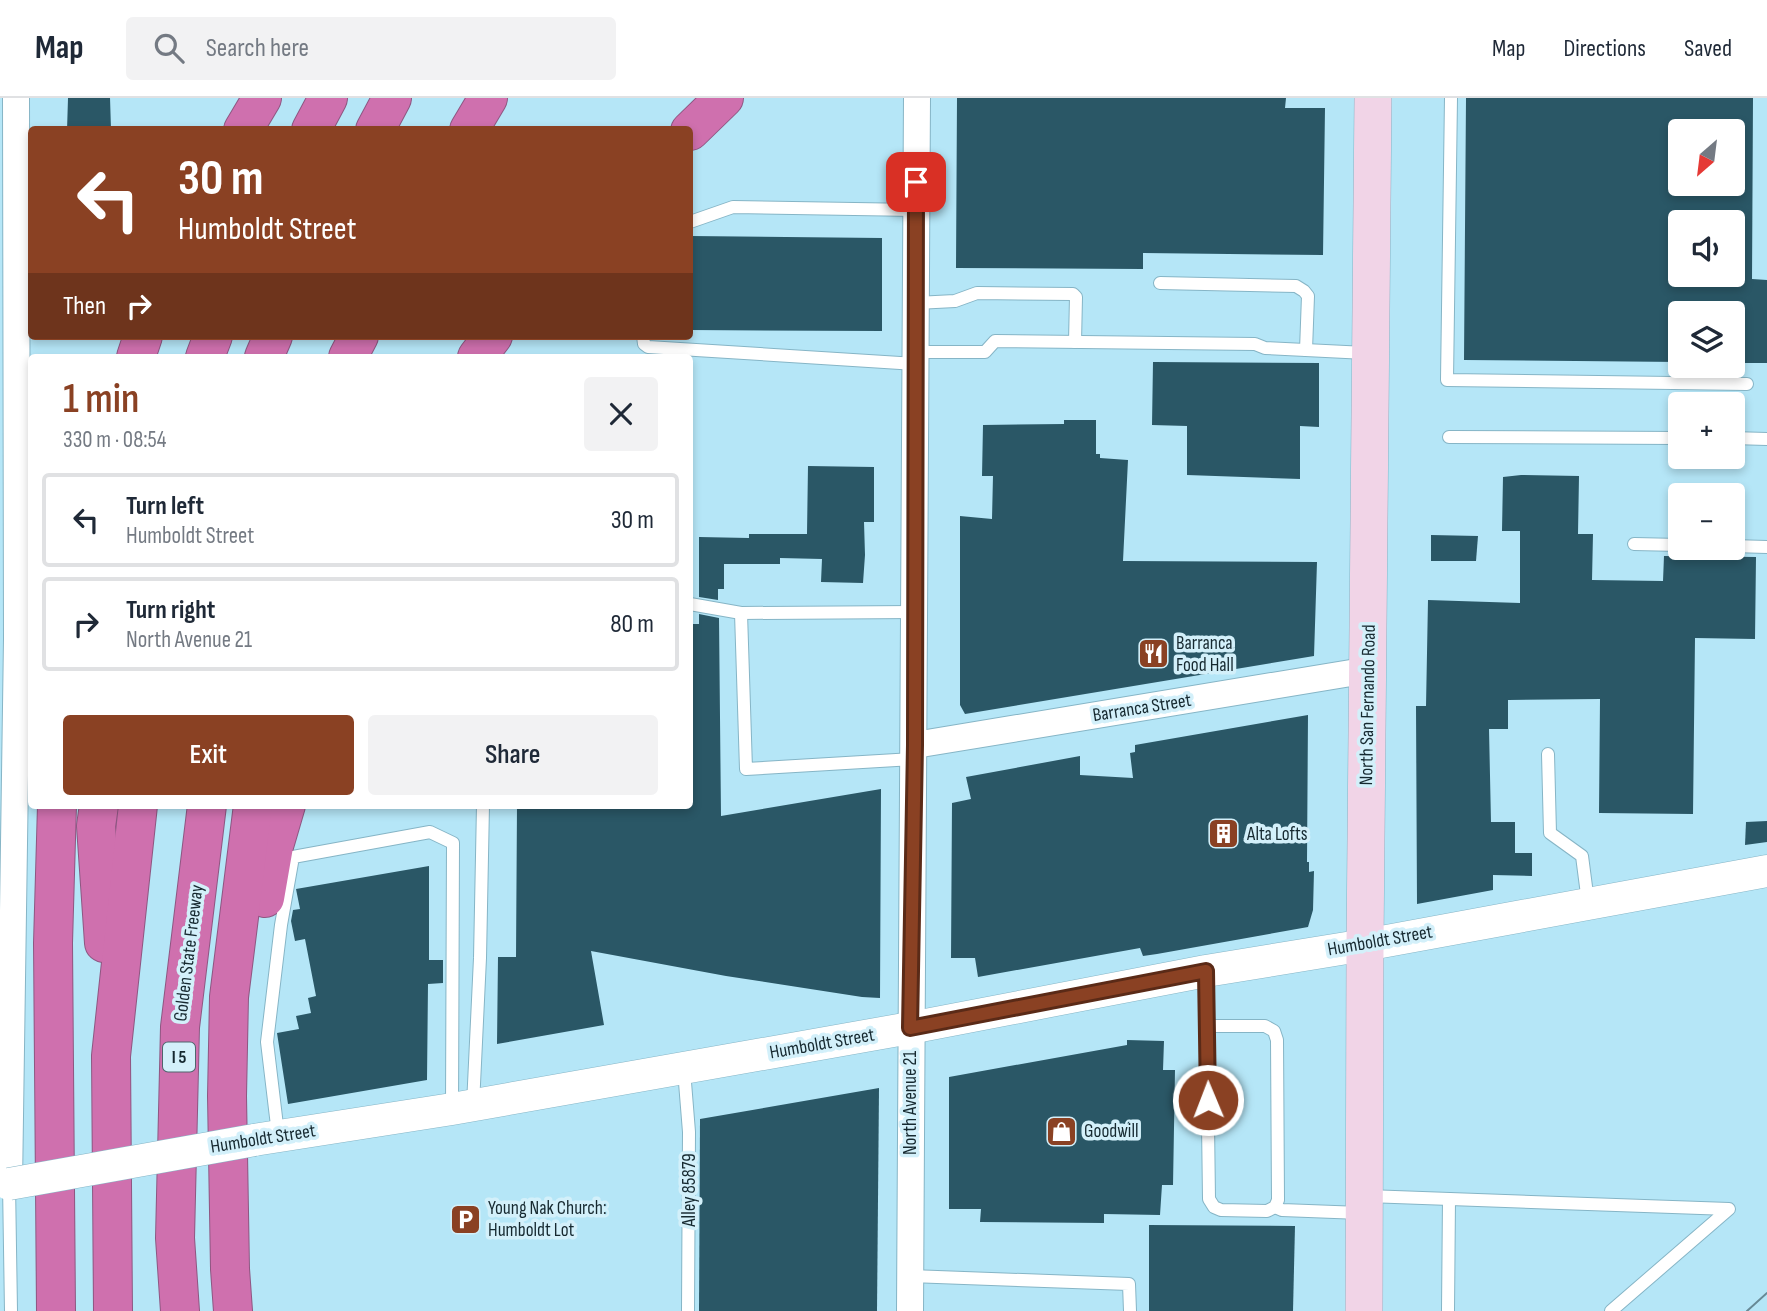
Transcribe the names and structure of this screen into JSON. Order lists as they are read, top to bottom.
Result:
{
  "streets": {
    "highway": ["Golden State Freeway", "I 5"],
    "main road": ["North San Fernando Road"],
    "street": ["Barranca Street", "Humboldt Street", "North Avenue 21"],
    "lane": ["Alley 85879"]
  },
  "crossings": [
    ["North San Fernando Road", "Barranca Street"],
    ["North San Fernando Road", "Humboldt Street"],
    ["Barranca Street", "North Avenue 21"],
    ["Humboldt Street", "North Avenue 21"],
    ["Humboldt Street", "Alley 85879"]
  ],
  "places": {
    "restaurant": ["Barranca Food Hall"],
    "building": ["Alta Lofts"],
    "shop": ["Goodwill"],
    "parking": ["Young Nak Church: Humboldt Lot"]
  },
  "north": "bottom left",
  "page": {
    "header": "Map",
    "search": "Search here",
    "nav": ["Map", "Directions", "Saved"],
    "map_buttons": ["+", "−"],
    "turn": ["30 m", "Humboldt Street"],
    "then": "Then",
    "heading": ["1 min", "330 m · 08:54"],
    "list": [
      {
        "name": "Turn left",
        "note": "Humboldt Street",
        "value": "30 m"
      },
      {
        "name": "Turn right",
        "note": "North Avenue 21",
        "value": "80 m"
      }
    ],
    "buttons": ["Exit", "Share"]
  }
}
